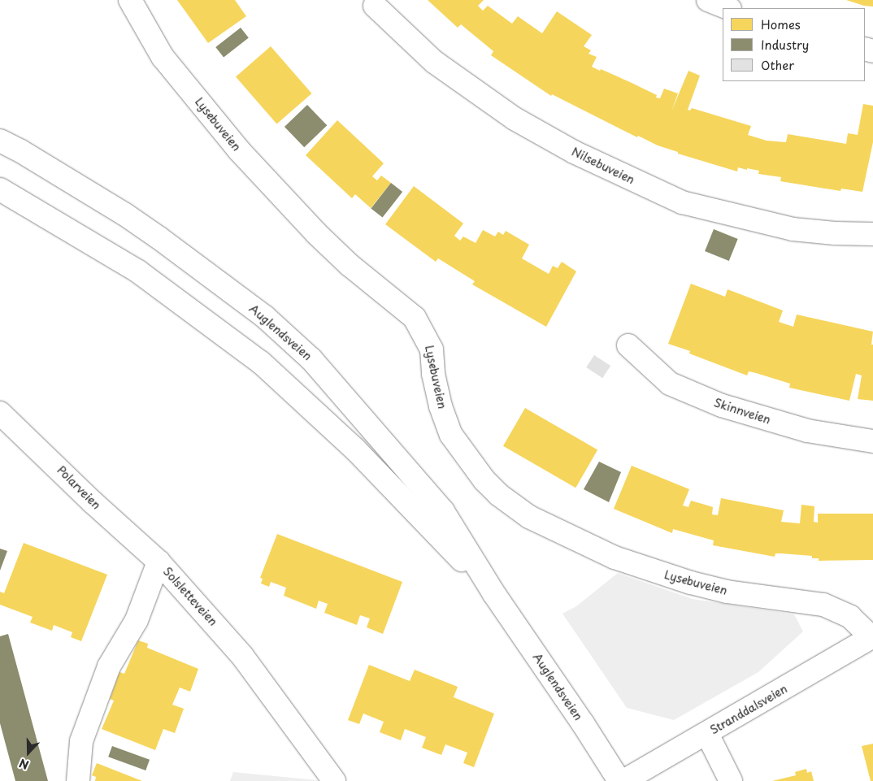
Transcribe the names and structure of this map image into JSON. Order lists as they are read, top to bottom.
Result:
{
  "streets": {
    "street": [
      "Lysebuveien",
      "Nilsebuveien",
      "Auglendsveien",
      "Skinnveien",
      "Polarveien",
      "Solsletteveien",
      "Stranddalsveien"
    ]
  },
  "crossings": [
    ["Lysebuveien", "Stranddalsveien"],
    ["Polarveien", "Solsletteveien"]
  ],
  "legend": ["Homes", "Industry", "Other"],
  "north": "bottom"
}
